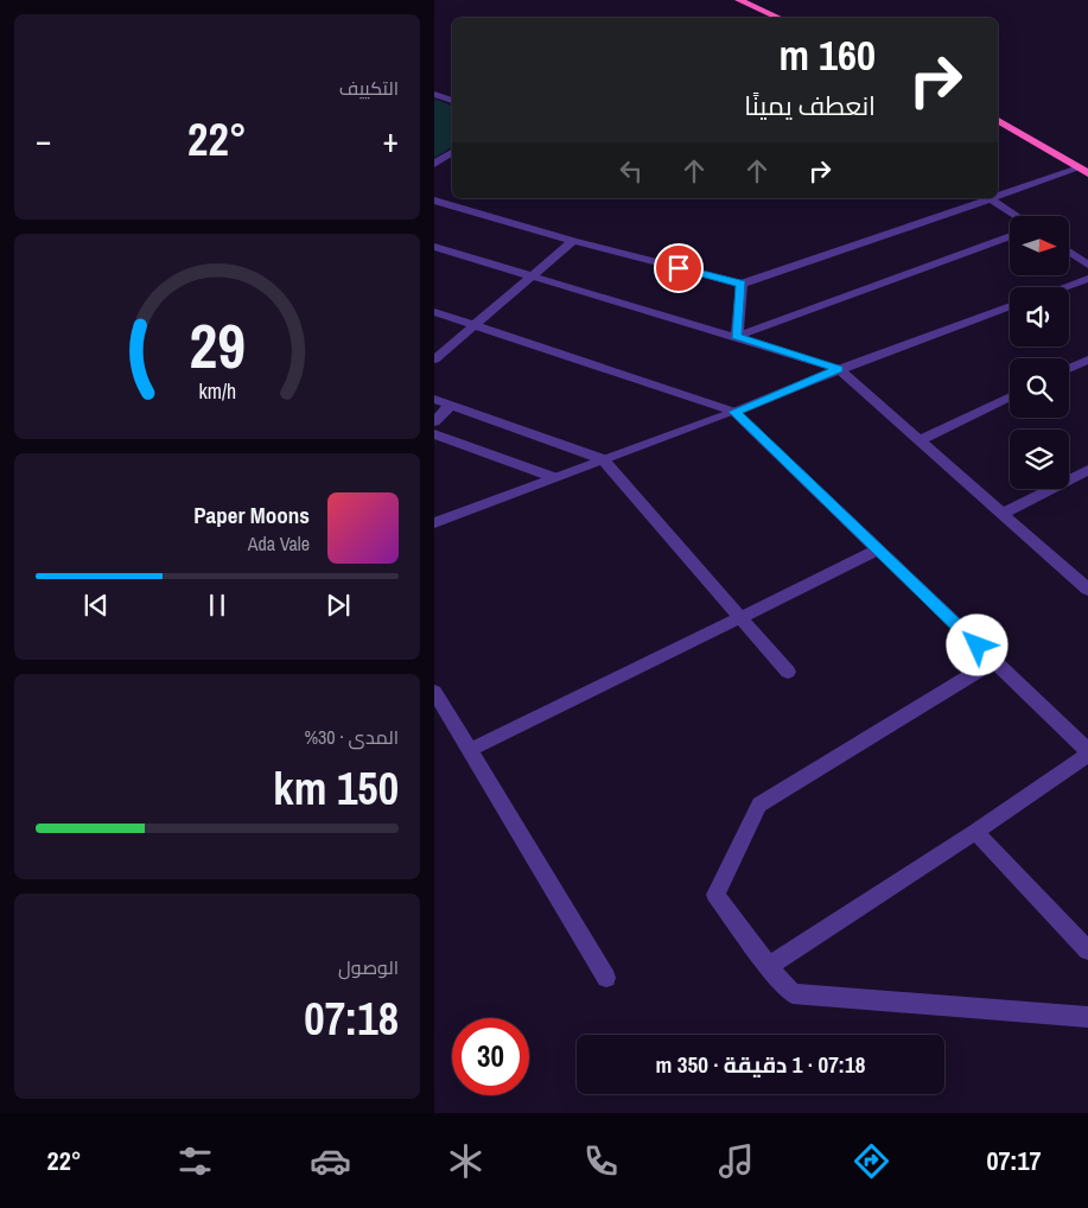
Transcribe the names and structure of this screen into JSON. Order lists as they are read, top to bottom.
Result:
{
  "north": "right",
  "page": {
    "tile": [
      "التكييف",
      ["المدى · 30%", "150 km"],
      ["الوصول", "07:18"]
    ],
    "turn": ["160 m", "انعطف يمينًا"],
    "heat": ["−", "22°", "+"],
    "song": ["Paper Moons", "Ada Vale"],
    "limit": "30",
    "trip": "07:18 · 1 دقيقة · 350 m",
    "tabs": ["07:17", "22°"],
    "gauge": ["29", "km/h"]
  }
}
